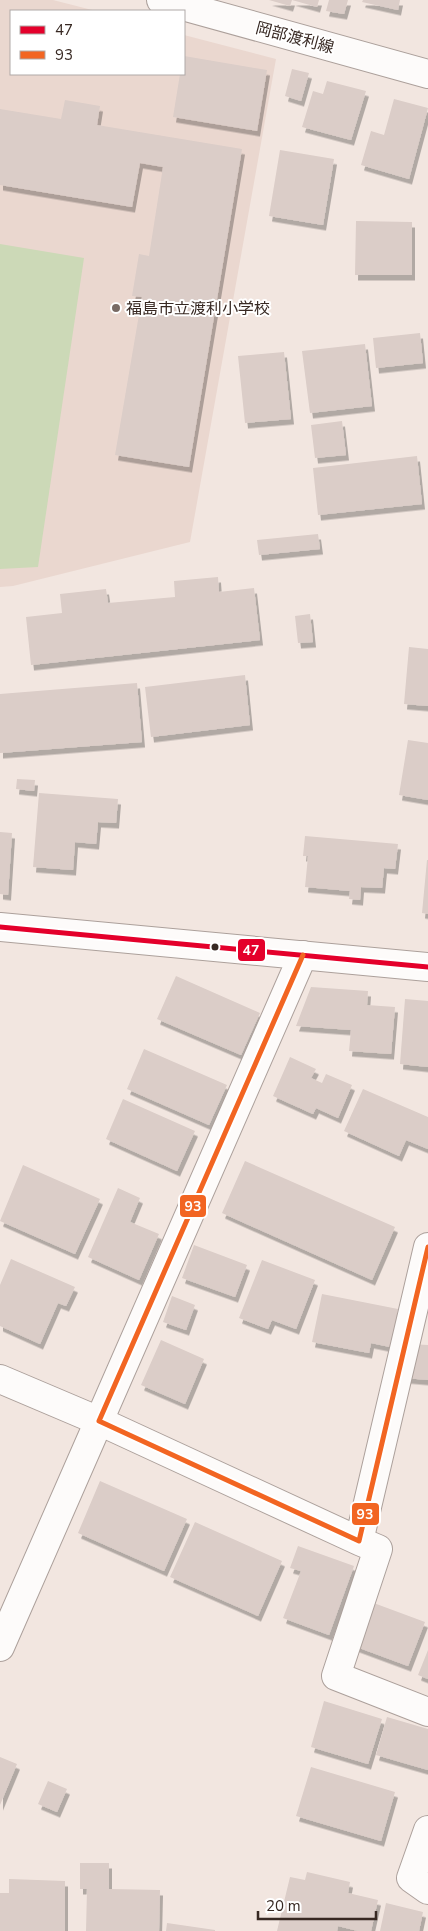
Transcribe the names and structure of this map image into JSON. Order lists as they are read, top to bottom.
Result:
{
  "streets": {
    "street": ["岡部渡利線"]
  },
  "places": ["福島市立渡利小学校"],
  "lines": ["transit line 47", "transit line 93"],
  "legend": ["47", "93"],
  "scale_bar": "20 m"
}
